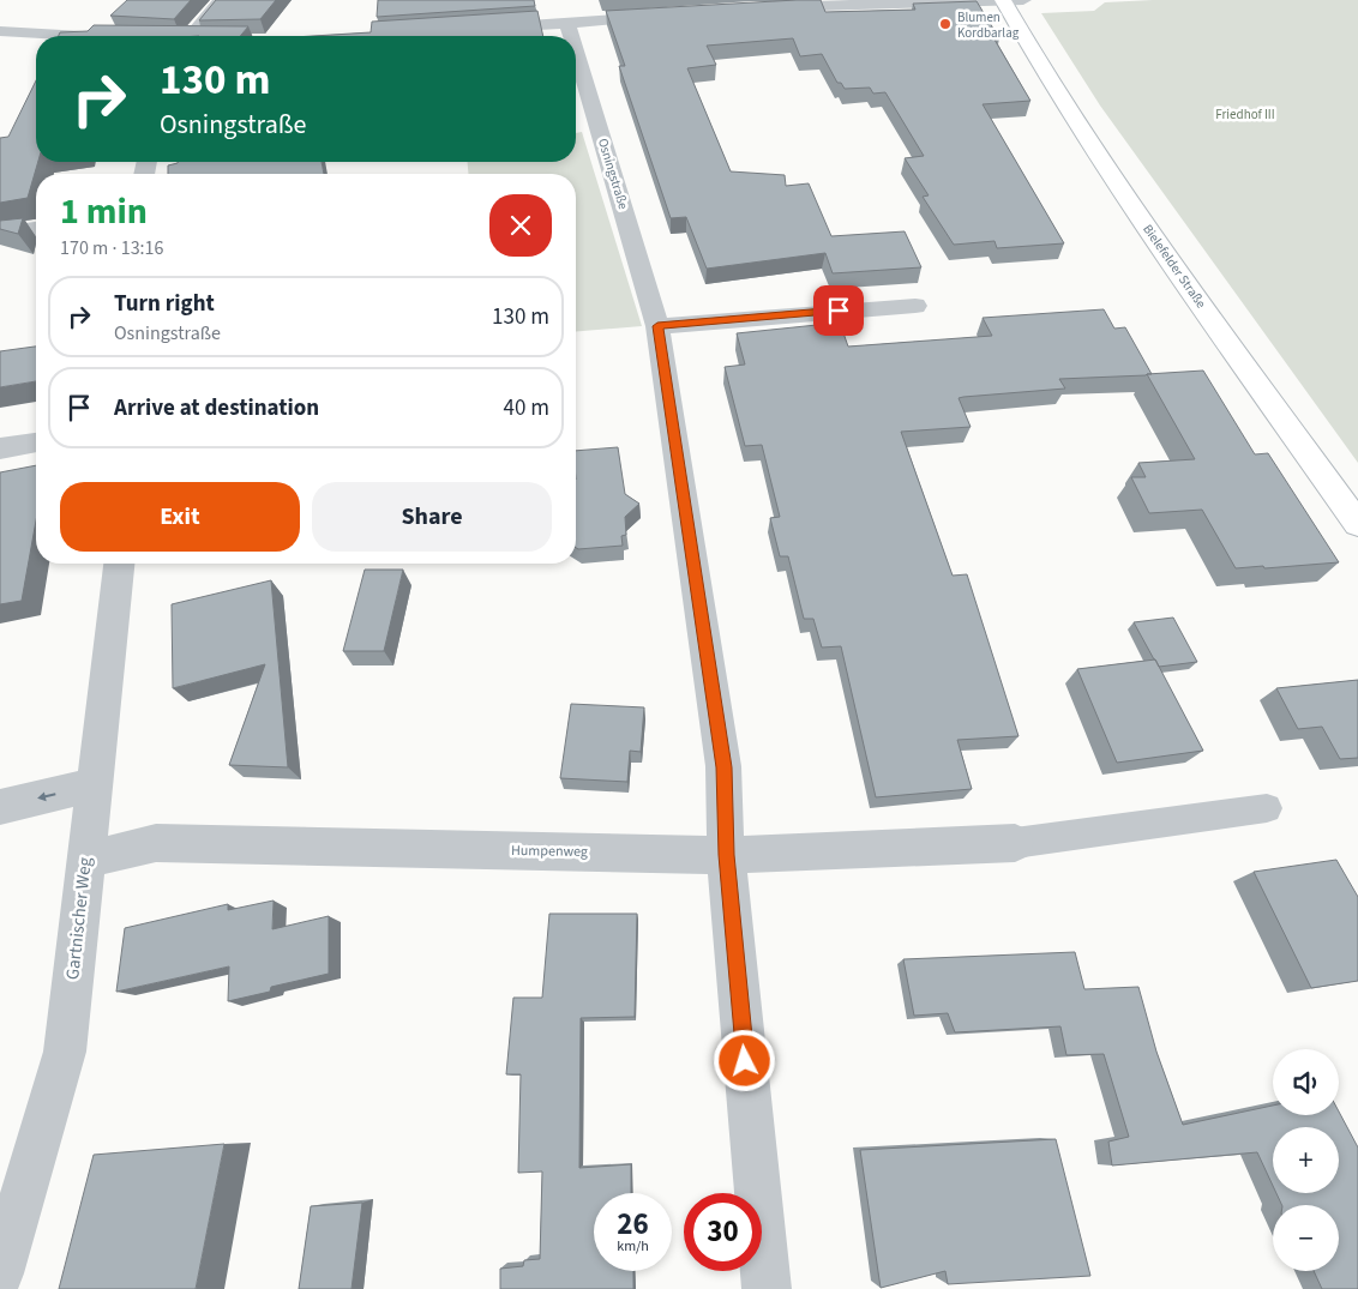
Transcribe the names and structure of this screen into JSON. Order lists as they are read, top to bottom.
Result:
{
  "streets": {
    "street": [
      "Osningstraße",
      "Bielefelder Straße",
      "Humpenweg",
      "Gartnischer Weg"
    ]
  },
  "crossings": [
    ["Osningstraße", "Humpenweg"],
    ["Humpenweg", "Gartnischer Weg"]
  ],
  "parks": ["Friedhof III"],
  "places": ["Blumen Kordbarlag"],
  "page": {
    "turn": ["130 m", "Osningstraße"],
    "heading": ["1 min", "170 m · 13:16"],
    "list": [
      {
        "name": "Turn right",
        "note": "Osningstraße",
        "value": "130 m"
      },
      {
        "name": "Arrive at destination",
        "value": "40 m"
      }
    ],
    "buttons": ["Exit", "Share"],
    "map_buttons": ["+", "−"],
    "speed": "26 km/h",
    "limit": "30"
  }
}
